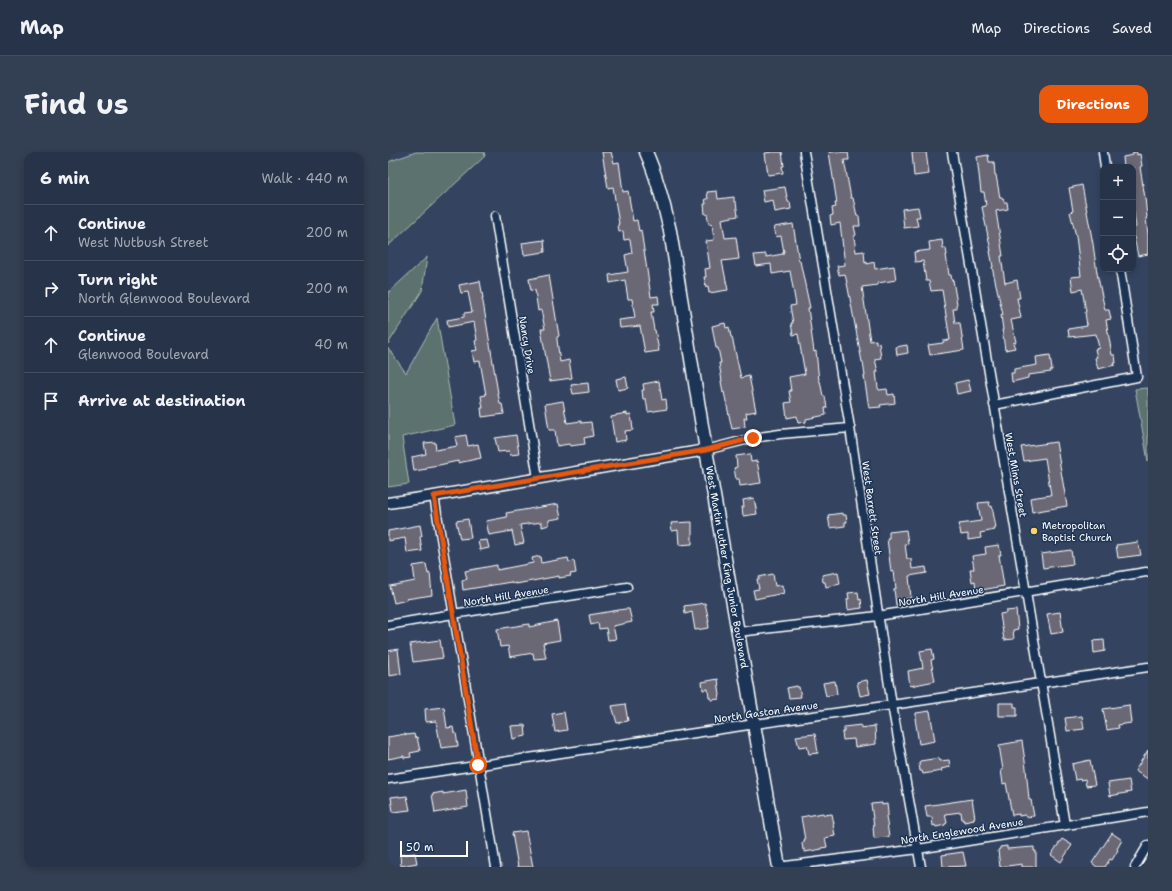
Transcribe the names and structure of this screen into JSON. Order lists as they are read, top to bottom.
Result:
{
  "streets": {
    "main road": ["West Martin Luther King Junior Boulevard"],
    "street": [
      "Nancy Drive",
      "West Mims Street",
      "West Barrett Street",
      "North Hill Avenue",
      "North Gaston Avenue",
      "North Englewood Avenue"
    ]
  },
  "crossings": [
    ["West Mims Street", "North Hill Avenue"],
    ["West Mims Street", "North Gaston Avenue"],
    ["West Mims Street", "North Englewood Avenue"],
    ["West Barrett Street", "North Hill Avenue"],
    ["West Barrett Street", "North Gaston Avenue"],
    ["West Barrett Street", "North Englewood Avenue"],
    ["West Martin Luther King Junior Boulevard", "North Hill Avenue"],
    ["West Martin Luther King Junior Boulevard", "North Gaston Avenue"],
    ["West Martin Luther King Junior Boulevard", "North Englewood Avenue"]
  ],
  "places": ["Metropolitan Baptist Church"],
  "scale_bar": "50 m",
  "page": {
    "header": "Map",
    "nav": ["Map", "Directions", "Saved"],
    "title": "Find us",
    "buttons": "Directions",
    "heading": ["6 min", "Walk · 440 m"],
    "map_buttons": ["+", "−"],
    "list": [
      ["Continue", "West Nutbush Street", "200 m"],
      ["Turn right", "North Glenwood Boulevard", "200 m"],
      ["Continue", "Glenwood Boulevard", "40 m"],
      "Arrive at destination"
    ],
    "scale": "50 m"
  }
}
